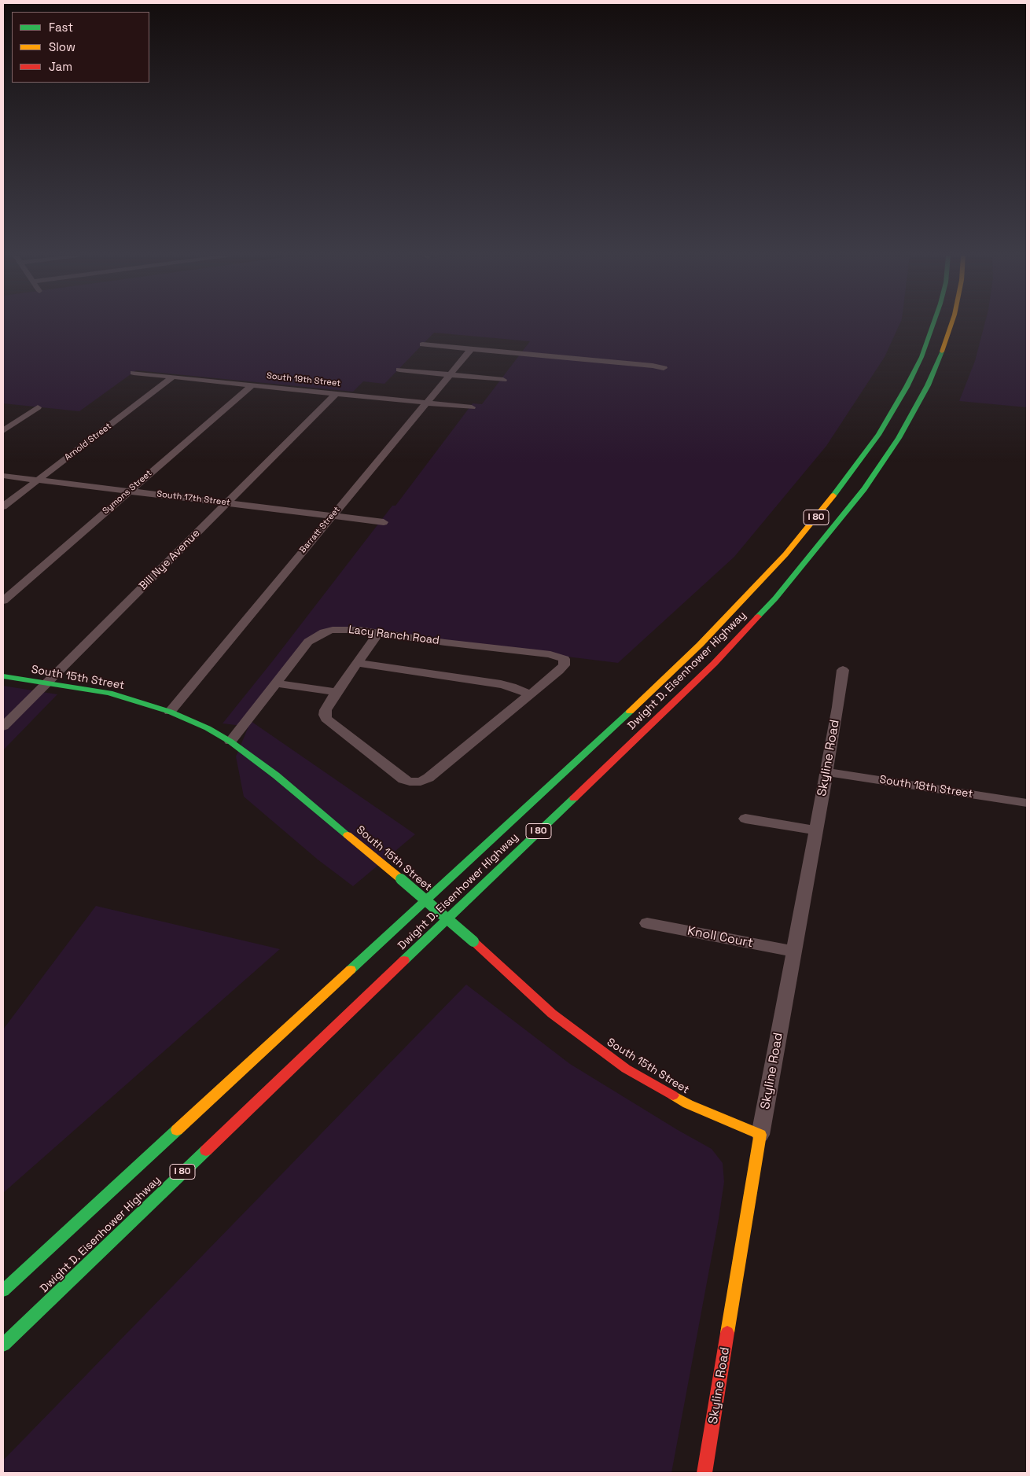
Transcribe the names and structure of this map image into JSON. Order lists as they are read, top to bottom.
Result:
{
  "streets": {
    "main road": [
      "I 80",
      "Dwight D. Eisenhower Highway",
      "South 15th Street",
      "Skyline Road"
    ],
    "street": [
      "South 19th Street",
      "Arnold Street",
      "Symons Street",
      "South 17th Street",
      "Barratt Street",
      "Bill Nye Avenue",
      "Lacy Ranch Road",
      "South 18th Street",
      "Knoll Court"
    ]
  },
  "crossings": [
    ["South 19th Street", "Arnold Street"],
    ["South 19th Street", "Symons Street"],
    ["South 19th Street", "Barratt Street"],
    ["South 19th Street", "Bill Nye Avenue"],
    ["Arnold Street", "South 17th Street"],
    ["Symons Street", "South 17th Street"],
    ["South 17th Street", "Barratt Street"],
    ["South 17th Street", "Bill Nye Avenue"],
    ["Barratt Street", "South 15th Street"],
    ["Bill Nye Avenue", "South 15th Street"],
    ["Lacy Ranch Road", "South 15th Street"],
    ["South 15th Street", "Skyline Road"],
    ["Skyline Road", "South 18th Street"],
    ["Skyline Road", "Knoll Court"]
  ],
  "legend": ["Fast", "Slow", "Jam"]
}
